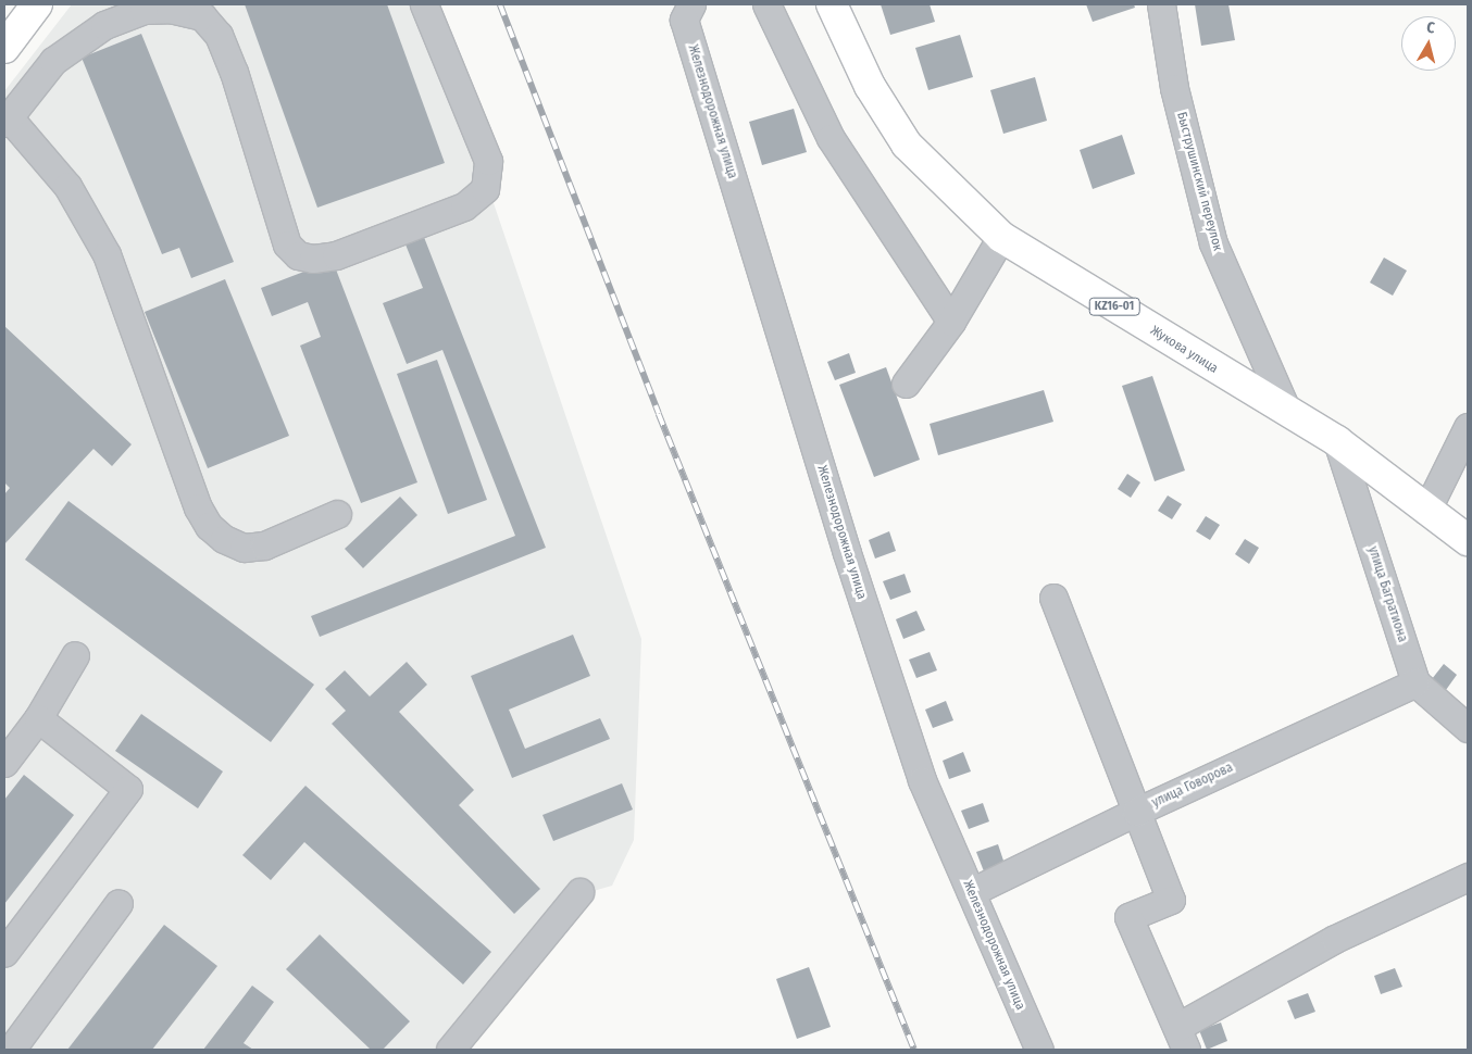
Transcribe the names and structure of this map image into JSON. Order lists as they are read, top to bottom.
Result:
{
  "streets": {
    "main road": ["KZ16-01", "Жукова улица"],
    "street": [
      "Железнодорожная улица",
      "Быструшинский переулок",
      "улица Багратиона",
      "улица Говорова"
    ]
  },
  "crossings": [
    ["Железнодорожная улица", "улица Говорова"],
    ["Быструшинский переулок", "Жукова улица"],
    ["Жукова улица", "улица Багратиона"],
    ["улица Багратиона", "улица Говорова"]
  ],
  "north": "top"
}
